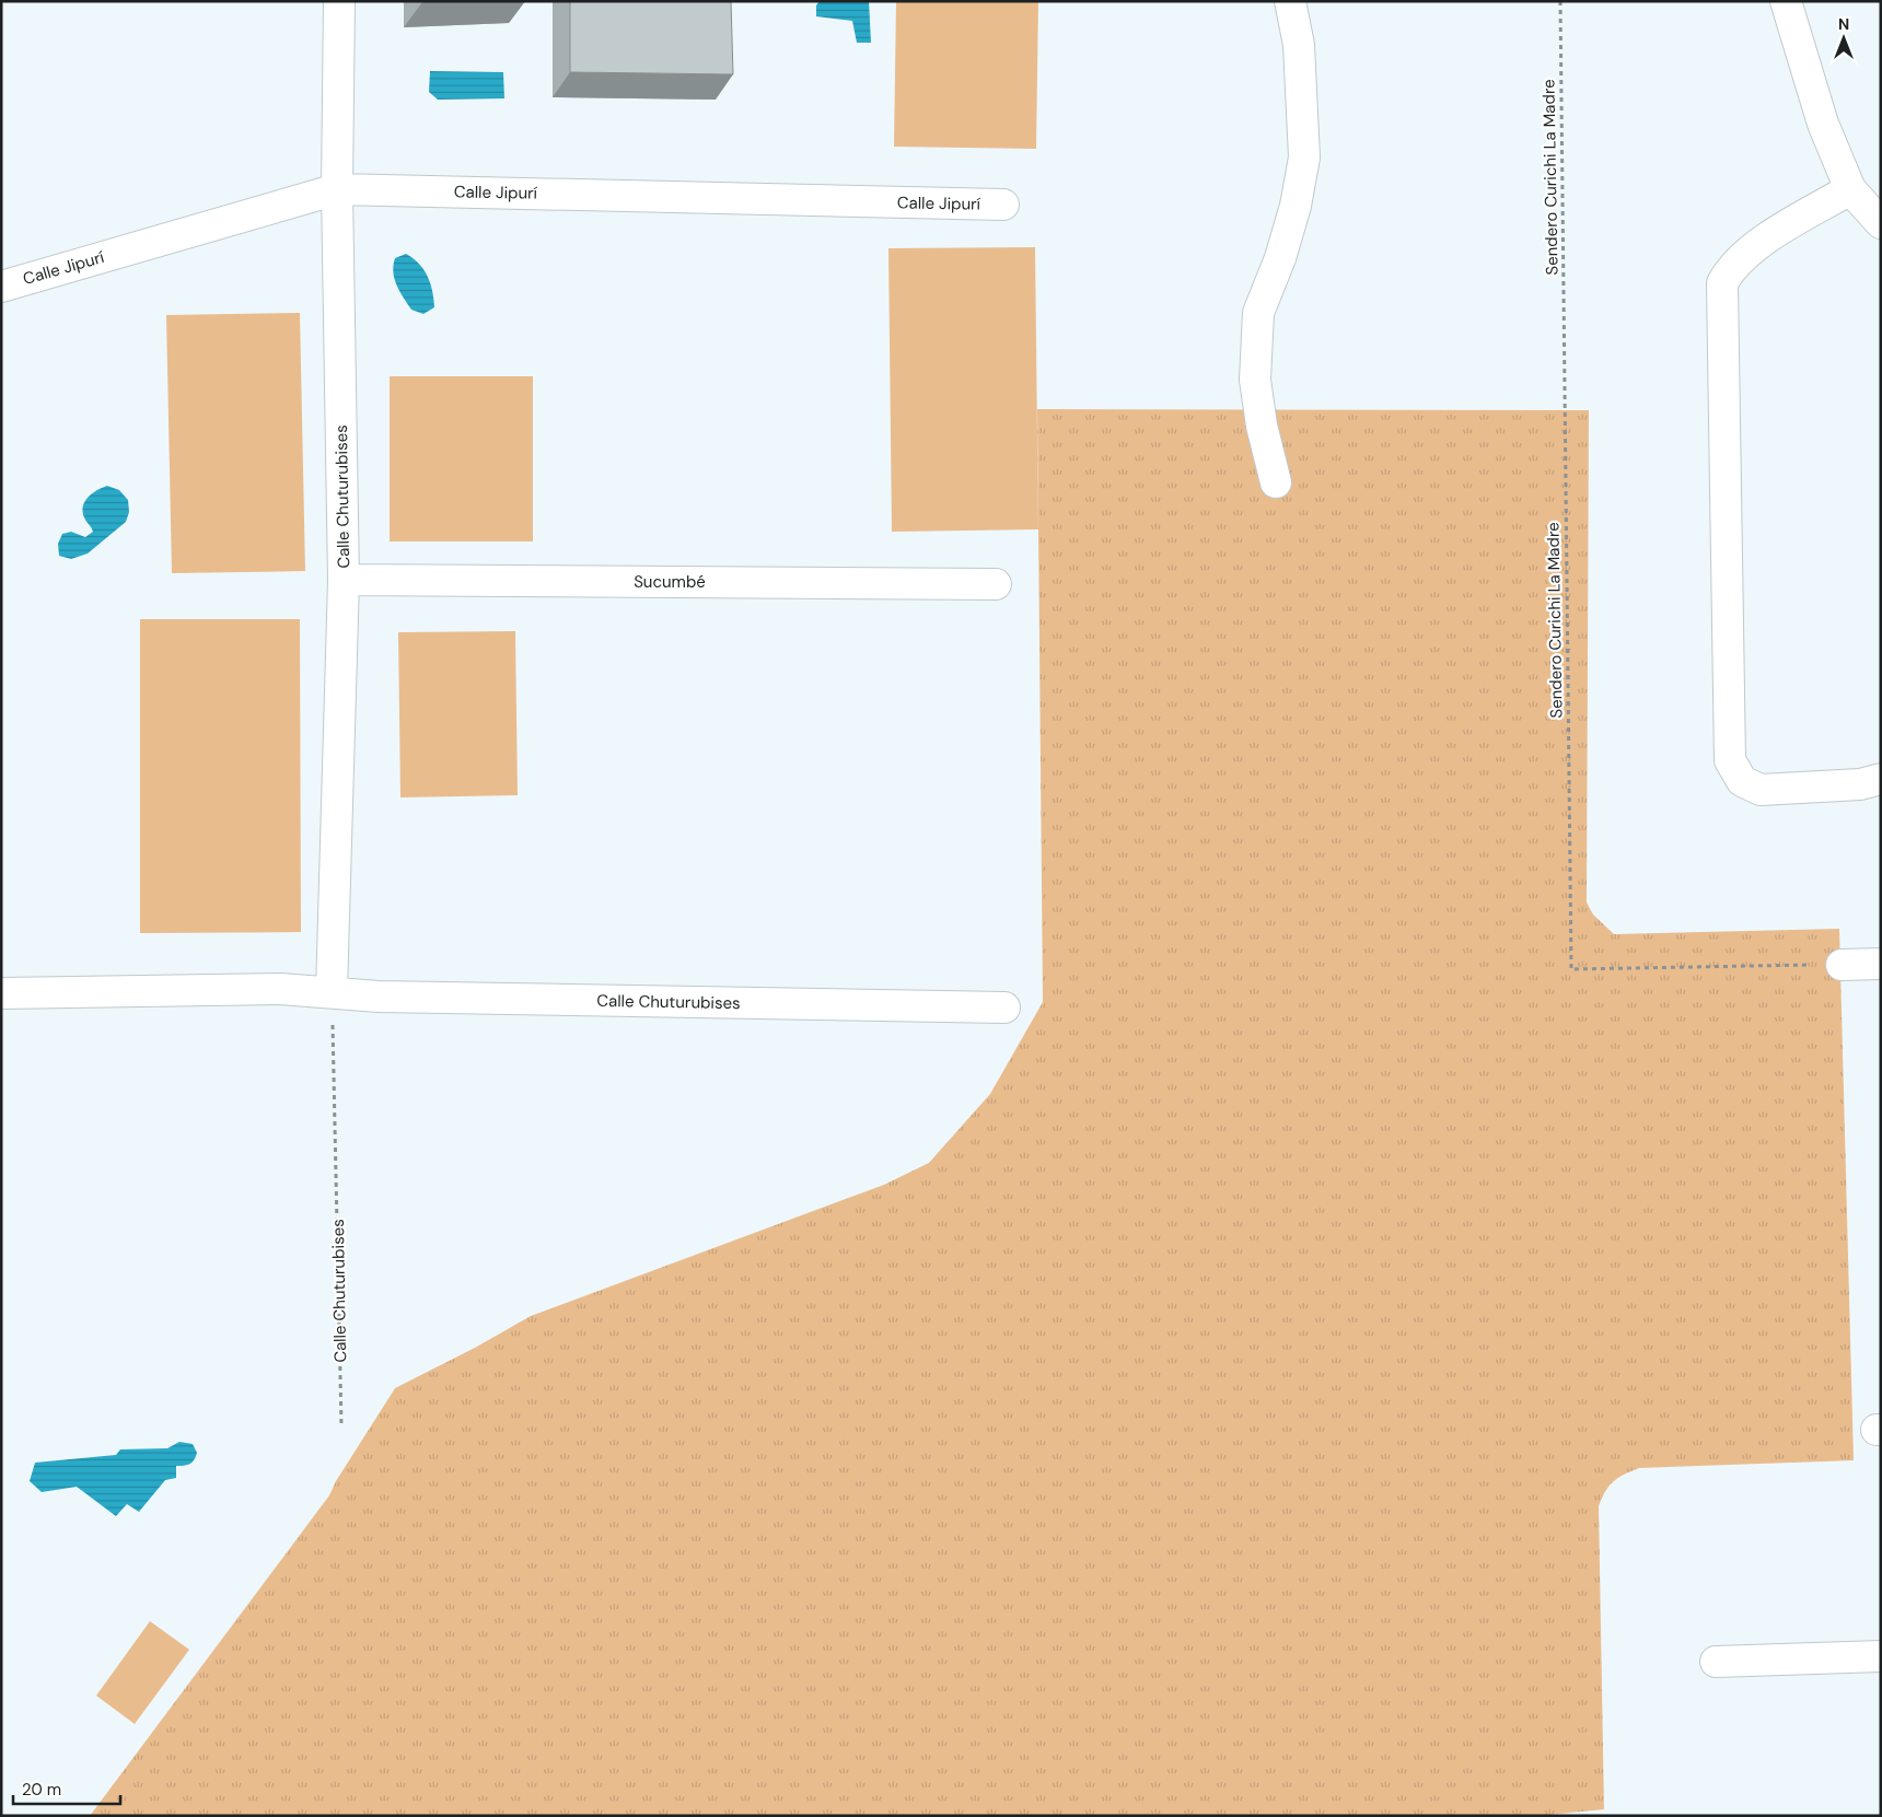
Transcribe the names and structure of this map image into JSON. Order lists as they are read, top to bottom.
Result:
{
  "streets": {
    "street": ["Calle Jipurí", "Calle Chuturubises", "Sucumbé"],
    "path": ["Sendero Curichi La Madre"]
  },
  "crossings": [
    ["Calle Jipurí", "Calle Chuturubises"],
    ["Calle Chuturubises", "Sucumbé"]
  ],
  "scale_bar": "20 m",
  "north": "top"
}
